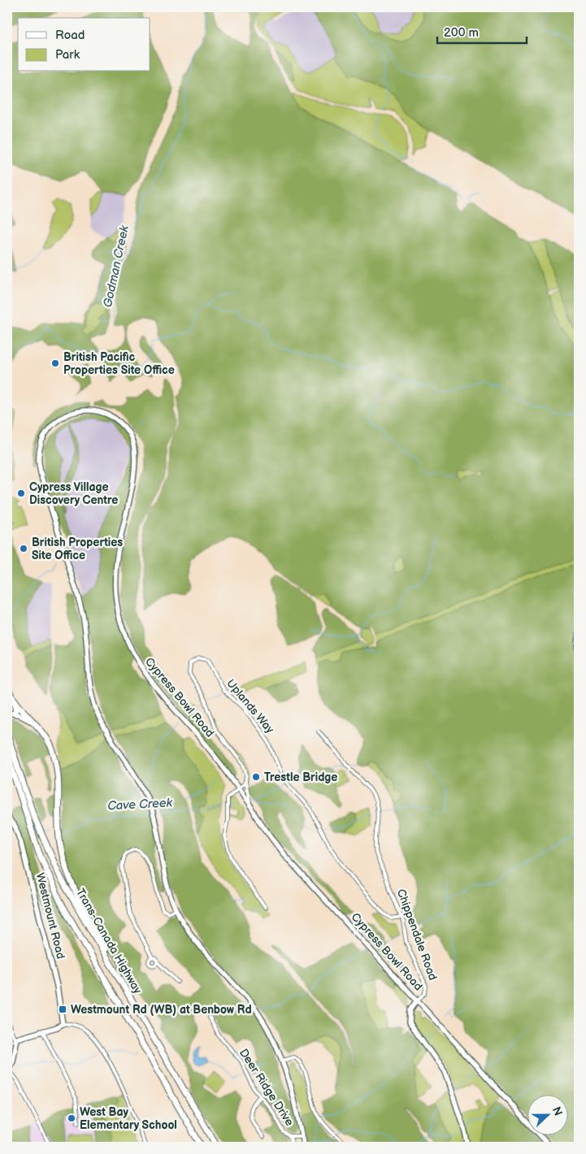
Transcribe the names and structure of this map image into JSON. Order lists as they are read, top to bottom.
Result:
{
  "streets": {
    "highway": ["Trans-Canada Highway"],
    "street": [
      "Cypress Bowl Road",
      "Uplands Way",
      "Westmount Road",
      "Chippendale Road",
      "Deer Ridge Drive"
    ]
  },
  "crossings": [
    ["Cypress Bowl Road", "Chippendale Road"],
    ["Cypress Bowl Road", "Deer Ridge Drive"],
    ["Uplands Way", "Chippendale Road"]
  ],
  "water": ["Godman Creek", "Cave Creek"],
  "places": {
    "other": [
      "British Pacific Properties Site Office",
      "Cypress Village Discovery Centre",
      "British Properties Site Office",
      "Trestle Bridge",
      "West Bay Elementary School"
    ],
    "transit": ["Westmount Rd (WB) at Benbow Rd"]
  },
  "legend": ["Road", "Park"],
  "scale_bar": "200 m",
  "north": "right"
}
